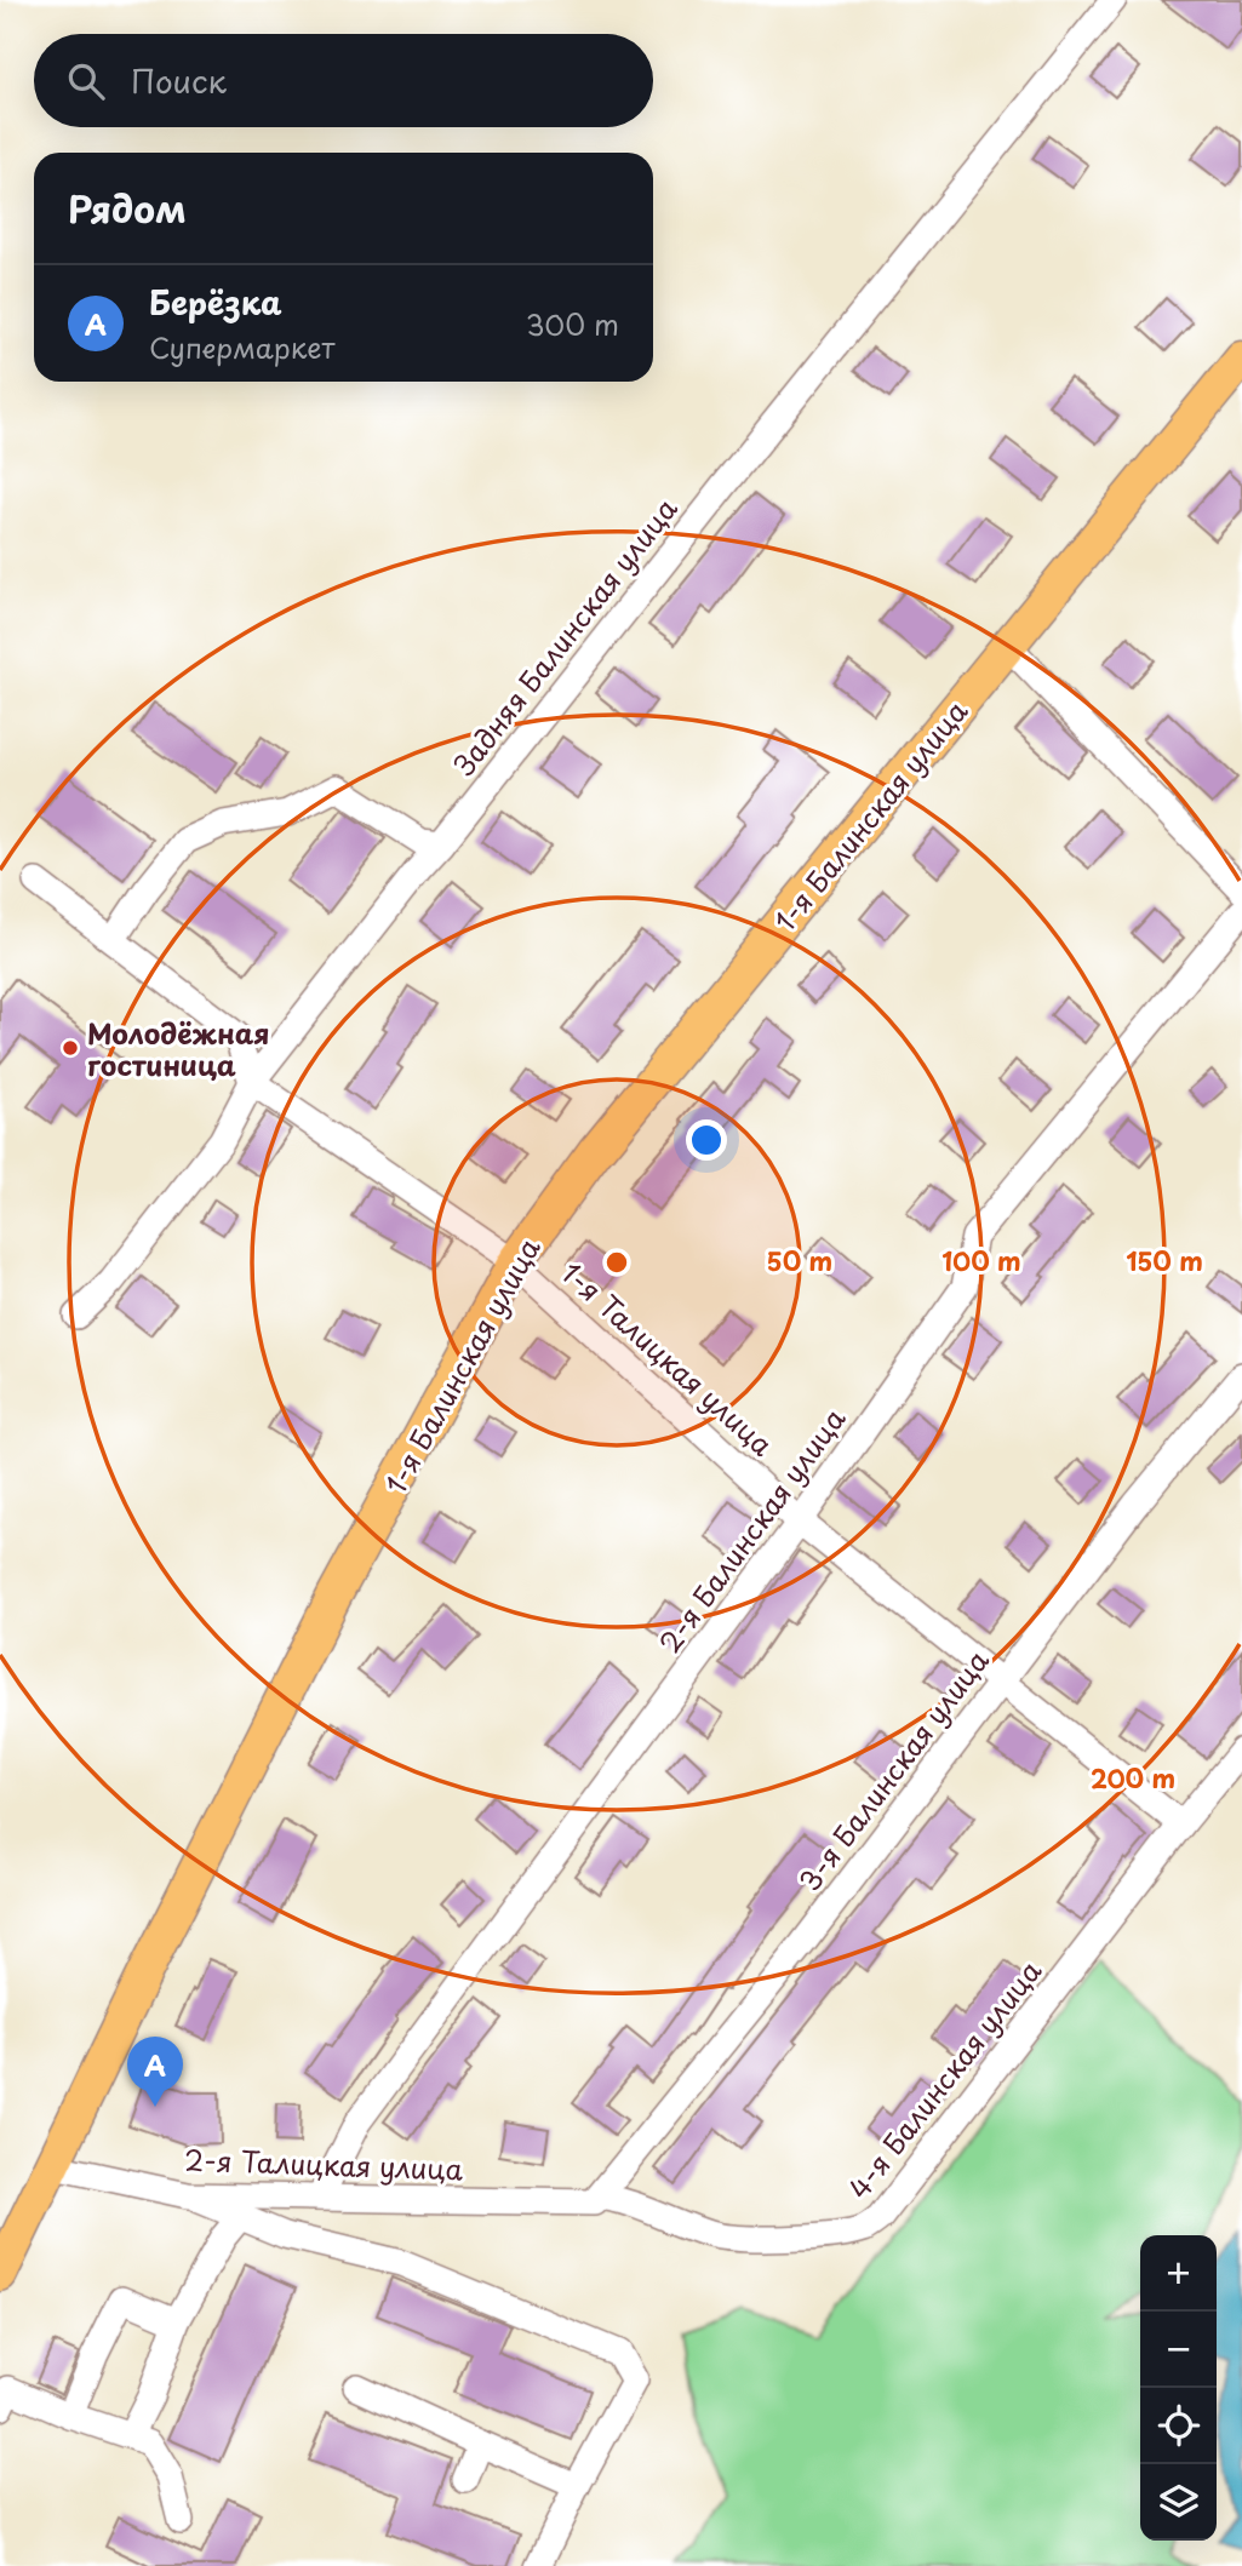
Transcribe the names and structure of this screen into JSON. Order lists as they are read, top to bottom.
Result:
{
  "streets": {
    "main road": ["1-я Балинская улица"],
    "street": [
      "Задняя Балинская улица",
      "1-я Талицкая улица",
      "2-я Балинская улица",
      "3-я Балинская улица",
      "4-я Балинская улица",
      "2-я Талицкая улица"
    ]
  },
  "crossings": [
    ["Задняя Балинская улица", "1-я Талицкая улица"],
    ["1-я Балинская улица", "1-я Талицкая улица"],
    ["1-я Балинская улица", "2-я Талицкая улица"],
    ["1-я Талицкая улица", "2-я Балинская улица"],
    ["1-я Талицкая улица", "3-я Балинская улица"],
    ["1-я Талицкая улица", "4-я Балинская улица"],
    ["2-я Балинская улица", "2-я Талицкая улица"],
    ["3-я Балинская улица", "4-я Балинская улица"],
    ["3-я Балинская улица", "2-я Талицкая улица"],
    ["4-я Балинская улица", "2-я Талицкая улица"]
  ],
  "places": ["Молодёжная гостиница"],
  "page": {
    "search": "Поиск",
    "heading": "Рядом",
    "list": [
      {
        "mark": "A",
        "name": "Берёзка",
        "note": "Супермаркет",
        "value": "300 m"
      }
    ],
    "pins": "A",
    "map_buttons": ["+", "−"]
  },
  "rings": [
    "50 m",
    "100 m",
    "150 m",
    "200 m"
  ]
}
